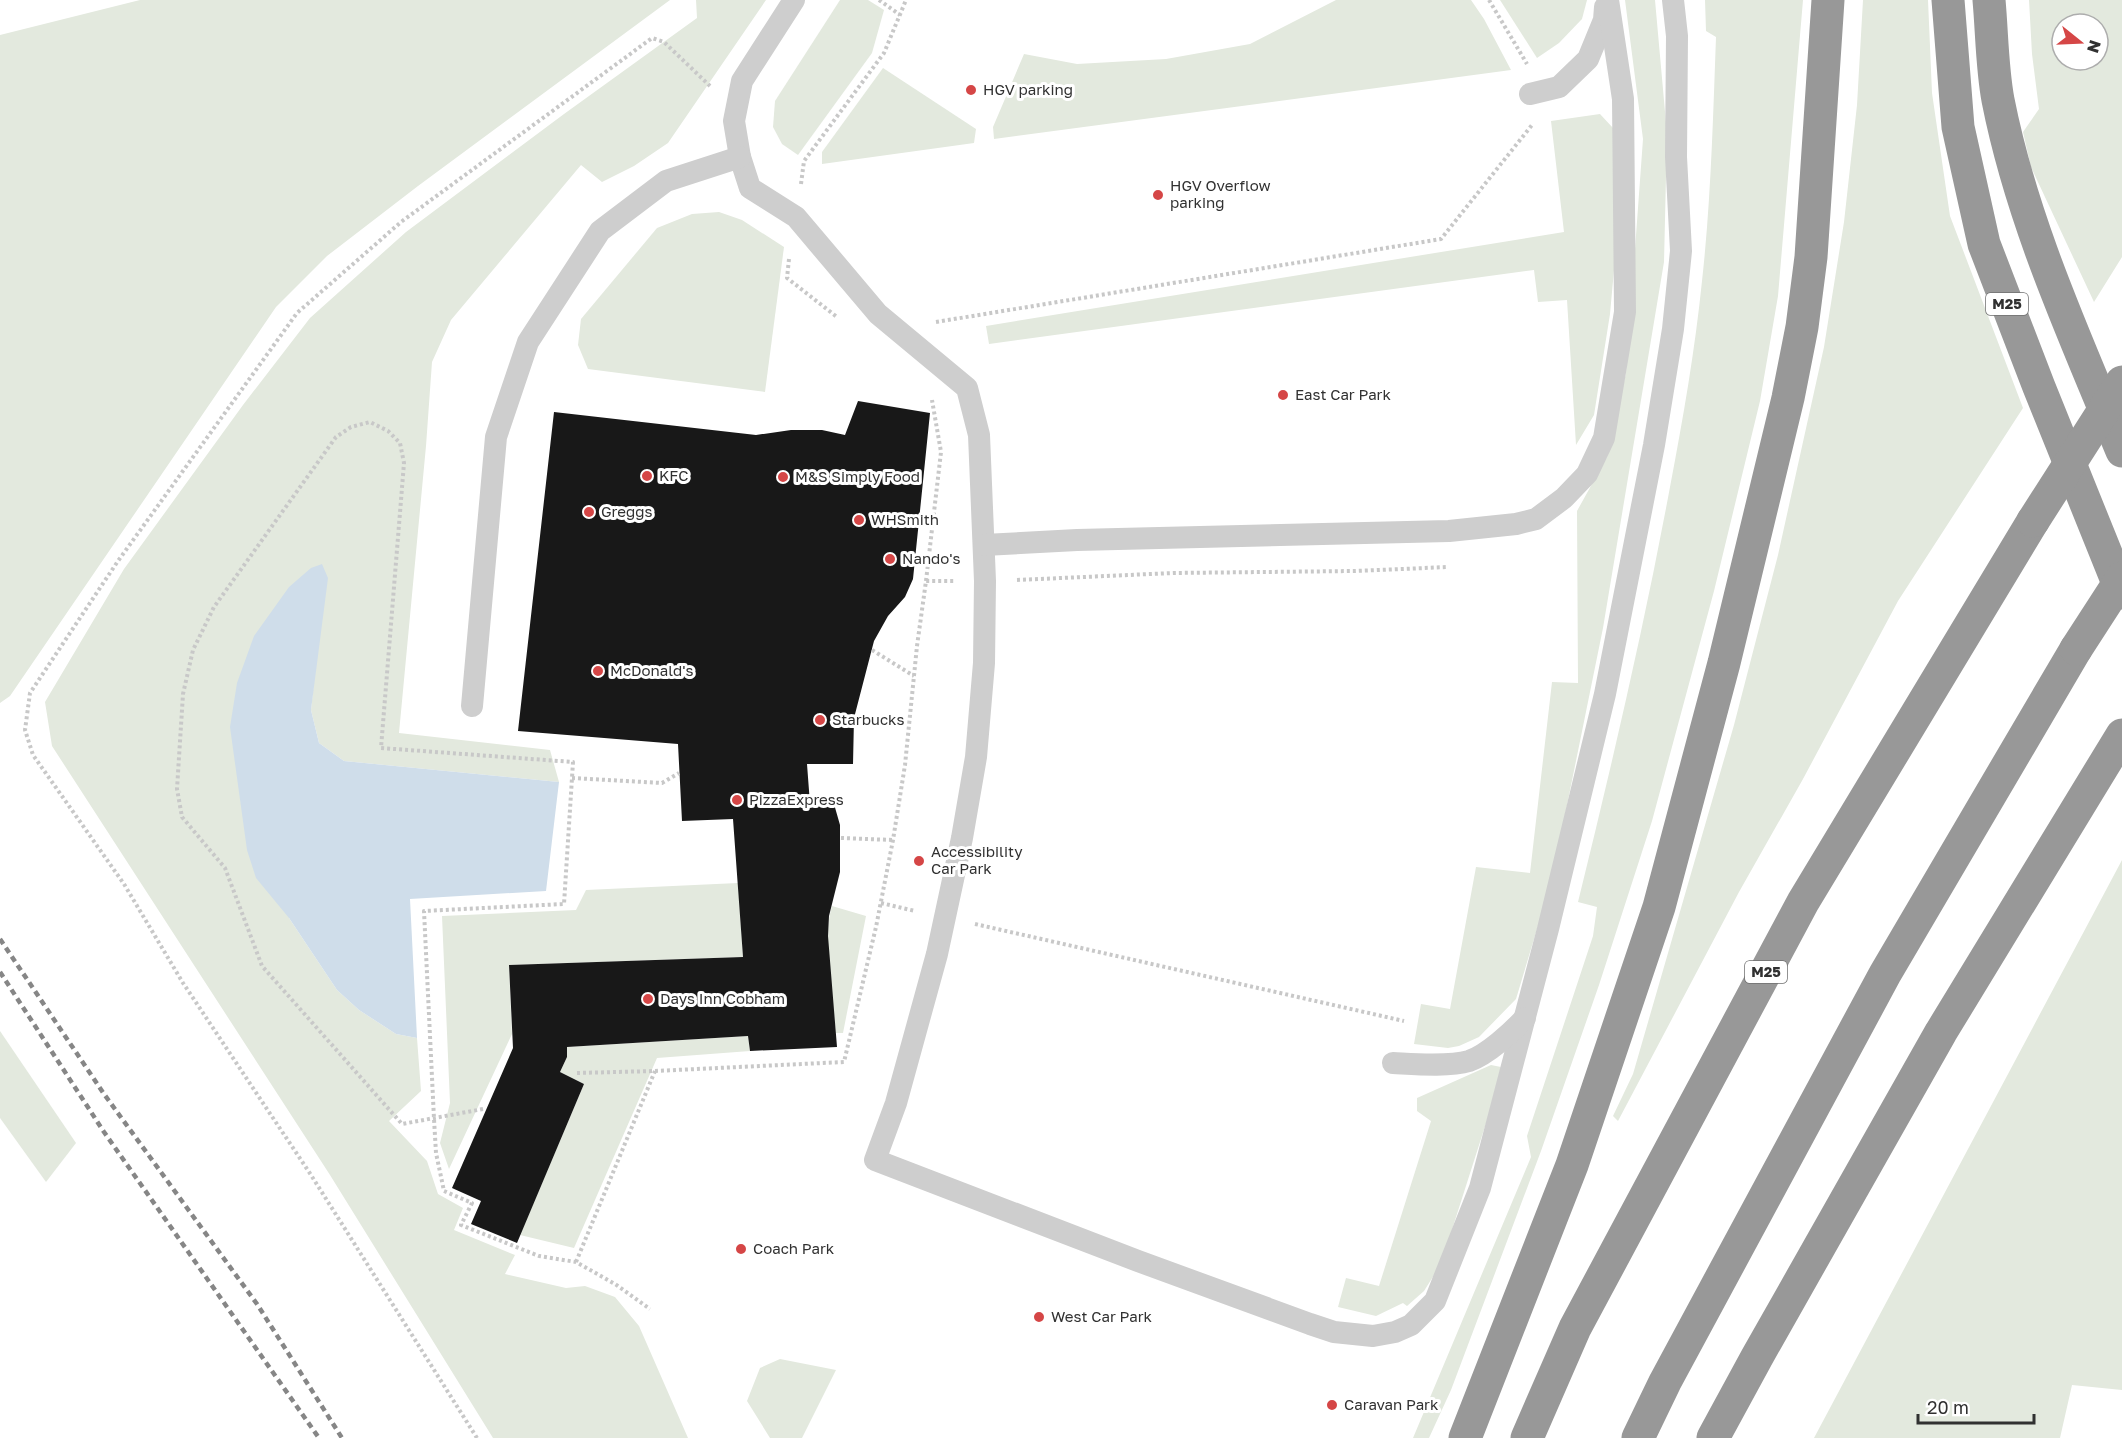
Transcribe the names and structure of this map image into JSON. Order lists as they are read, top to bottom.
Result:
{
  "streets": {
    "highway": ["M25"]
  },
  "places": [
    "HGV parking",
    "HGV Overflow parking",
    "East Car Park",
    "KFC",
    "M&S Simply Food",
    "Greggs",
    "WHSmith",
    "Nando's",
    "McDonald's",
    "Starbucks",
    "PizzaExpress",
    "Accessibility Car Park",
    "Days Inn Cobham",
    "Coach Park",
    "West Car Park",
    "Caravan Park"
  ],
  "scale_bar": "20 m",
  "north": "right"
}
